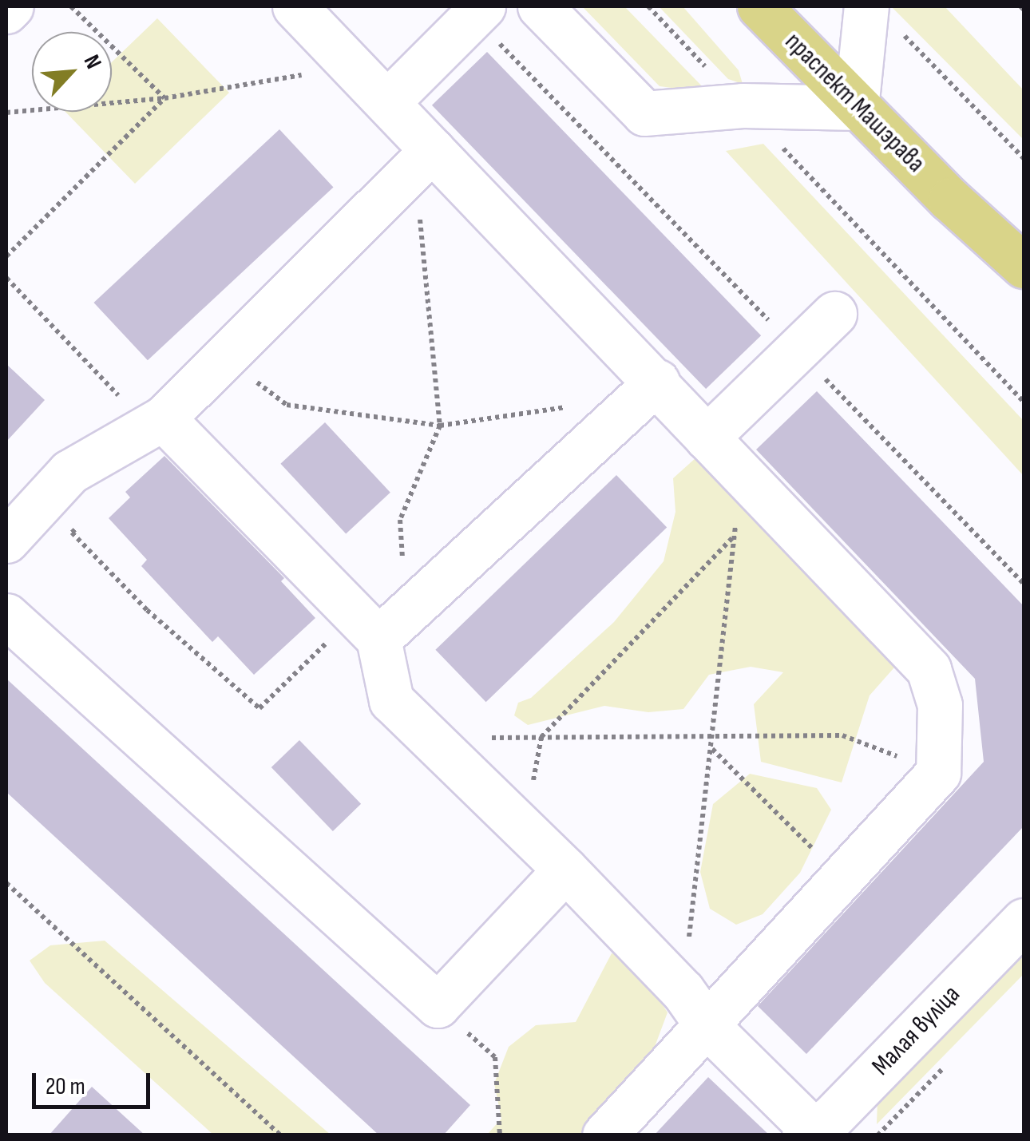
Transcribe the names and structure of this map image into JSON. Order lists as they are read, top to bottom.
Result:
{
  "streets": {
    "main road": ["праспект Машэрава"],
    "street": ["Малая вуліца"]
  },
  "scale_bar": "20 m",
  "north": "top right"
}
